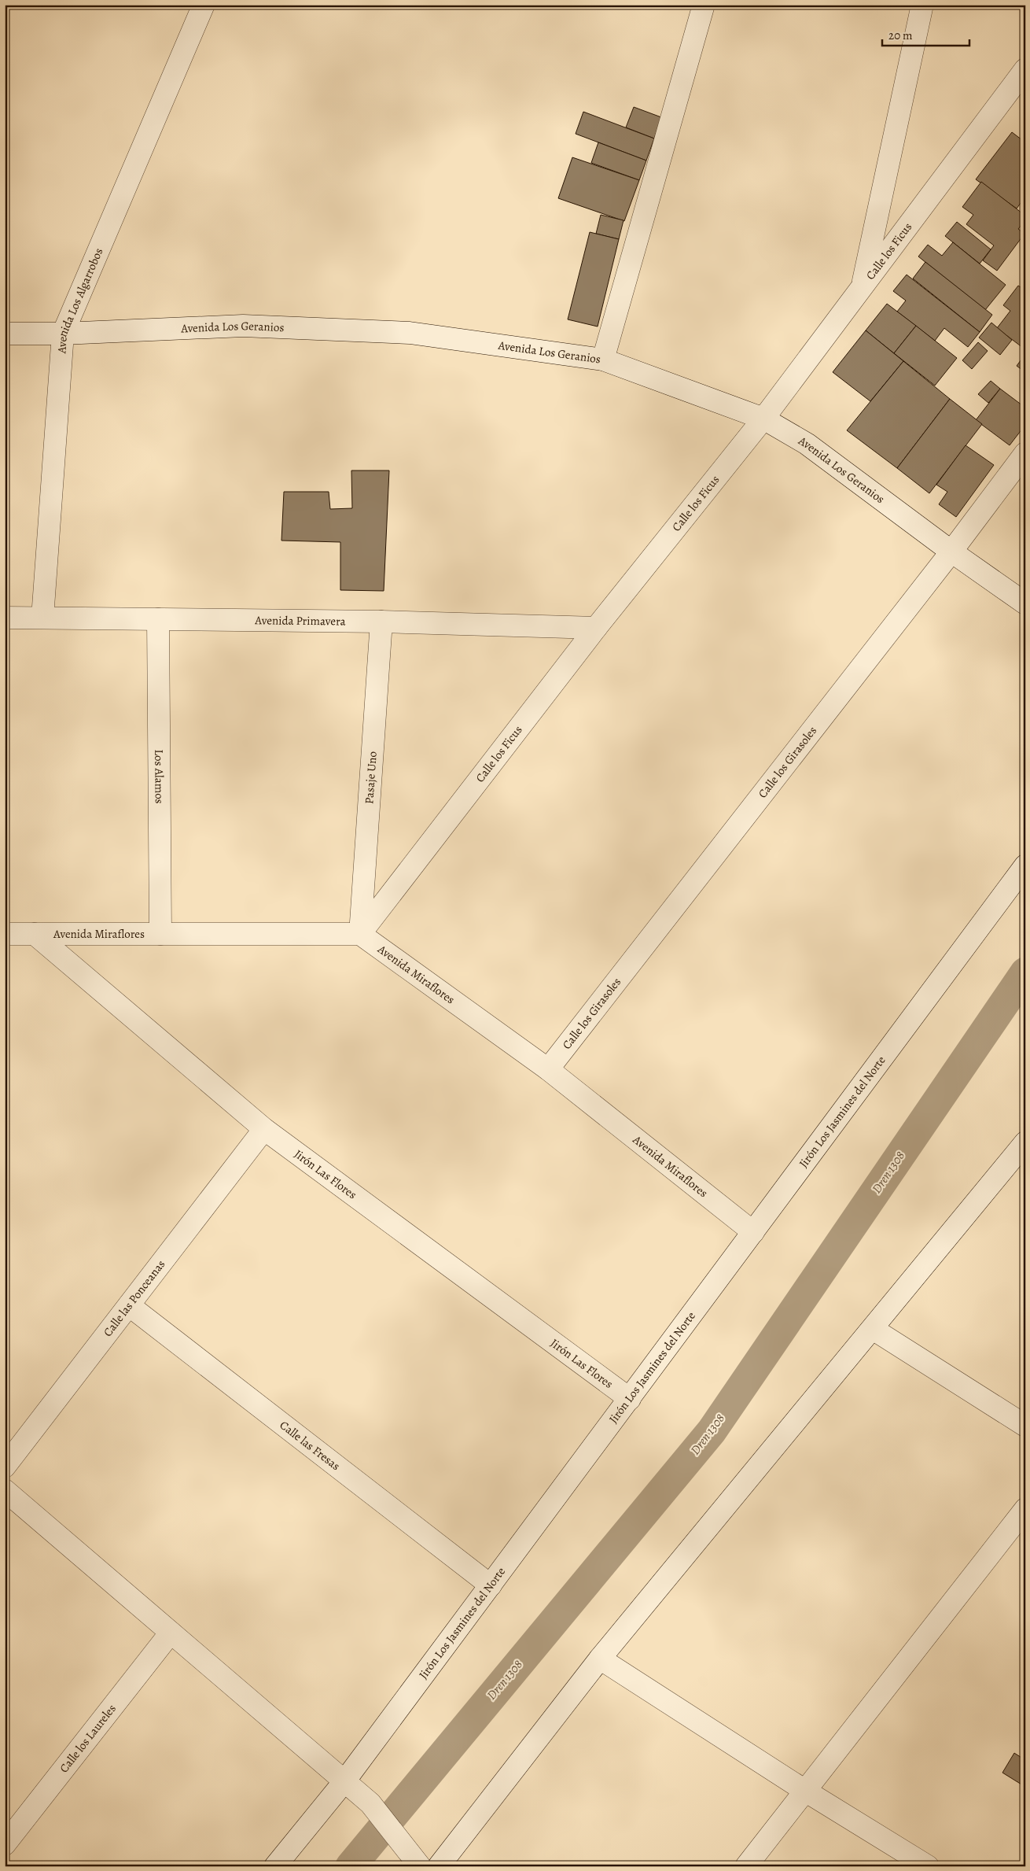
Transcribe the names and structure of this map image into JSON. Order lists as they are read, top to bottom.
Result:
{
  "streets": {
    "street": [
      "Calle los Ficus",
      "Avenida Los Algarrobos",
      "Avenida Los Geranios",
      "Avenida Primavera",
      "Calle los Girasoles",
      "Los Alamos",
      "Pasaje Uno",
      "Avenida Miraflores",
      "Jirón Los Jasmines del Norte",
      "Jirón Las Flores",
      "Calle las Ponceanas",
      "Calle las Fresas",
      "Calle los Laureles"
    ]
  },
  "crossings": [
    ["Calle los Ficus", "Avenida Los Geranios"],
    ["Calle los Ficus", "Avenida Primavera"],
    ["Calle los Ficus", "Pasaje Uno"],
    ["Calle los Ficus", "Avenida Miraflores"],
    ["Avenida Los Algarrobos", "Avenida Los Geranios"],
    ["Avenida Los Algarrobos", "Avenida Primavera"],
    ["Avenida Los Geranios", "Calle los Girasoles"],
    ["Avenida Primavera", "Los Alamos"],
    ["Avenida Primavera", "Pasaje Uno"],
    ["Calle los Girasoles", "Avenida Miraflores"],
    ["Los Alamos", "Avenida Miraflores"],
    ["Pasaje Uno", "Avenida Miraflores"],
    ["Avenida Miraflores", "Jirón Los Jasmines del Norte"],
    ["Avenida Miraflores", "Jirón Las Flores"],
    ["Jirón Los Jasmines del Norte", "Jirón Las Flores"],
    ["Jirón Los Jasmines del Norte", "Calle las Fresas"],
    ["Jirón Las Flores", "Calle las Ponceanas"],
    ["Calle las Ponceanas", "Calle las Fresas"]
  ],
  "water": ["Dren 1308"],
  "scale_bar": "20 m"
}
